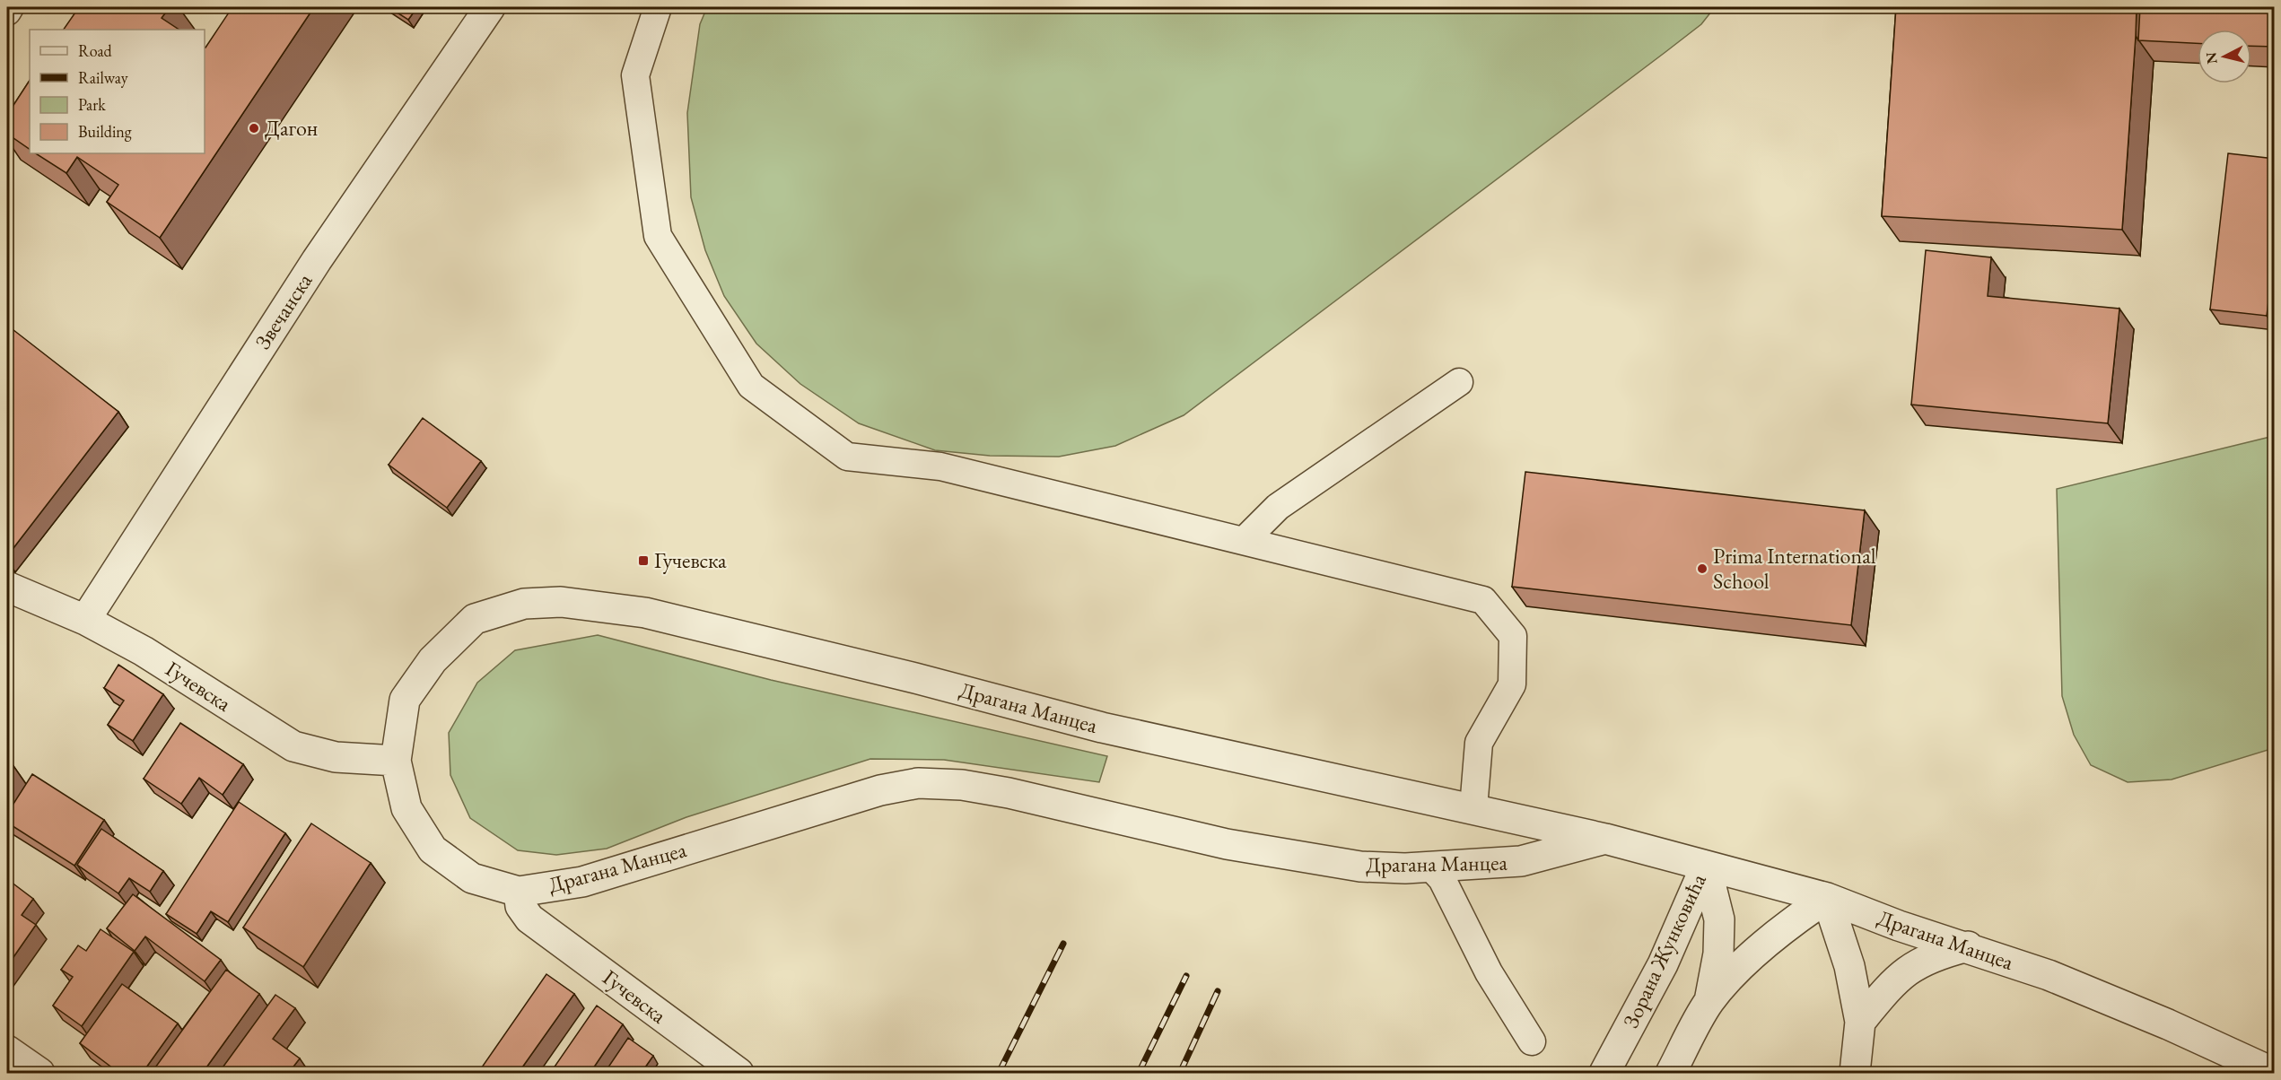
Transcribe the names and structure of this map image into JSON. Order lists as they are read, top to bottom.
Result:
{
  "streets": {
    "street": [
      "Звечанска",
      "Гучевска",
      "Драгана Манцеа",
      "Зорана Жунковића"
    ]
  },
  "crossings": [
    ["Звечанска", "Гучевска"],
    ["Гучевска", "Драгана Манцеа"],
    ["Драгана Манцеа", "Зорана Жунковића"]
  ],
  "places": {
    "other": ["Дагон", "Prima International School"],
    "transit": ["Гучевска"]
  },
  "legend": [
    "Road",
    "Railway",
    "Park",
    "Building"
  ],
  "north": "left"
}
